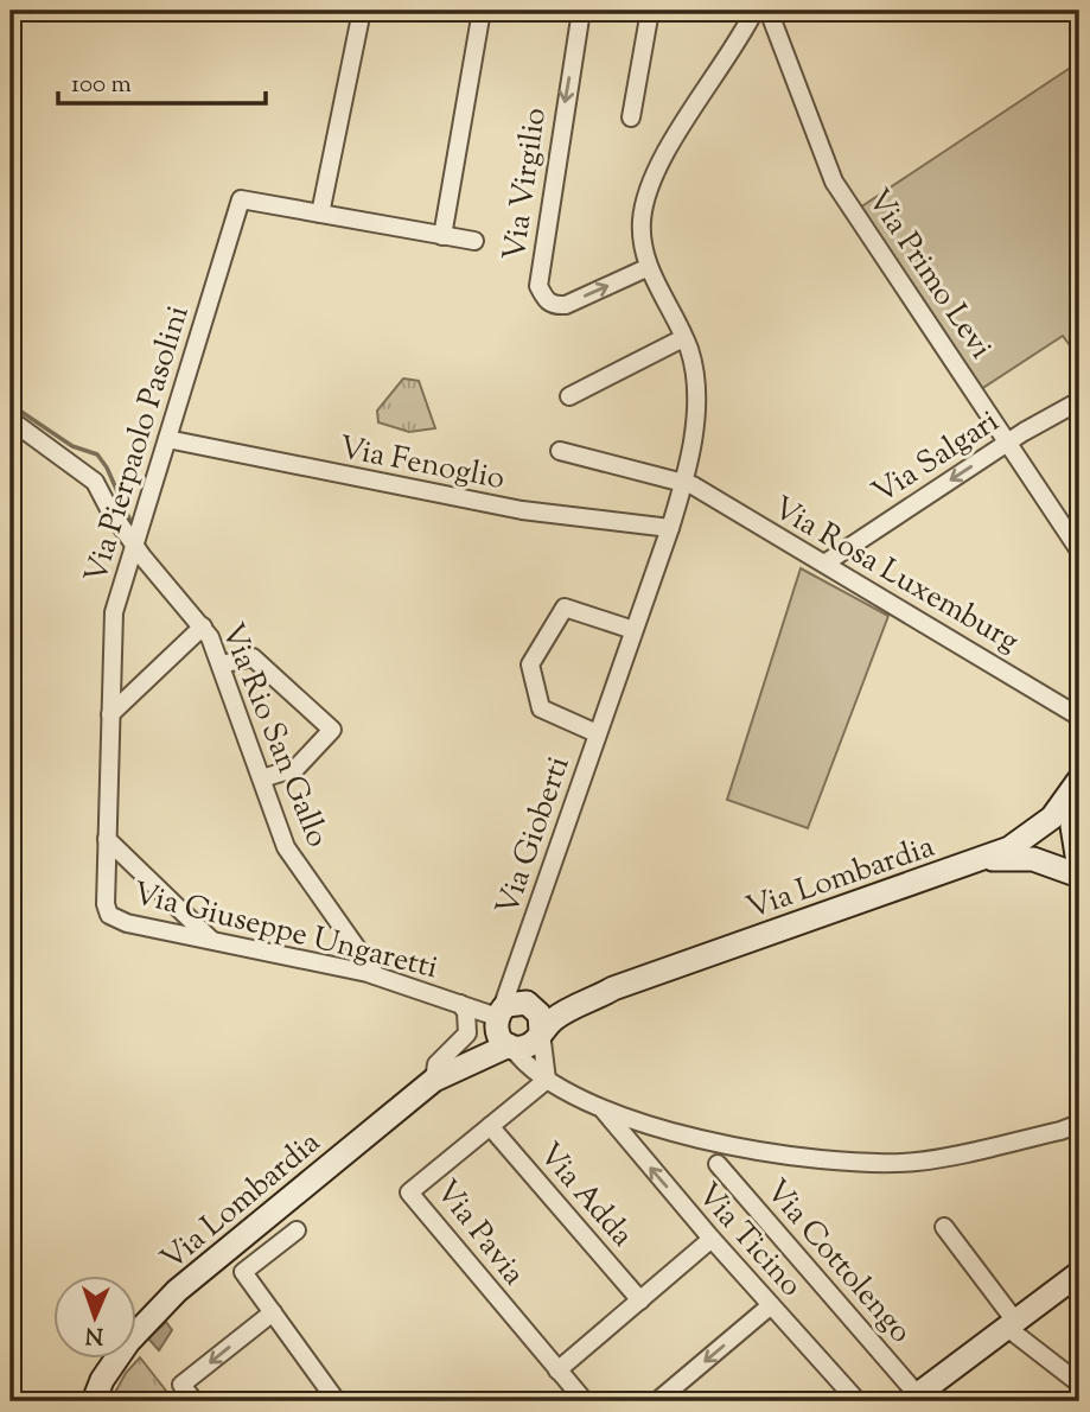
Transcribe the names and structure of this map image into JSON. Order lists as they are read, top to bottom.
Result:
{
  "streets": {
    "main road": ["Via Lombardia"],
    "street": [
      "Via Virgilio",
      "Via Primo Levi",
      "Via Pierpaolo Pasolini",
      "Via Salgari",
      "Via Fenoglio",
      "Via Rosa Luxemburg",
      "Via Rio San Gallo",
      "Via Gioberti",
      "Via Giuseppe Ungaretti",
      "Via Adda",
      "Via Pavia",
      "Via Ticino",
      "Via Cottolengo"
    ]
  },
  "crossings": [
    ["Via Virgilio", "Via Gioberti"],
    ["Via Primo Levi", "Via Salgari"],
    ["Via Pierpaolo Pasolini", "Via Fenoglio"],
    ["Via Pierpaolo Pasolini", "Via Rio San Gallo"],
    ["Via Pierpaolo Pasolini", "Via Giuseppe Ungaretti"],
    ["Via Salgari", "Via Rosa Luxemburg"],
    ["Via Fenoglio", "Via Gioberti"],
    ["Via Rosa Luxemburg", "Via Gioberti"],
    ["Via Rio San Gallo", "Via Giuseppe Ungaretti"],
    ["Via Gioberti", "Via Lombardia"],
    ["Via Gioberti", "Via Giuseppe Ungaretti"],
    ["Via Lombardia", "Via Giuseppe Ungaretti"],
    ["Via Adda", "Via Pavia"]
  ],
  "one_way": ["Via Salgari", "Via Ticino"],
  "scale_bar": "100 m",
  "north": "bottom"
}
